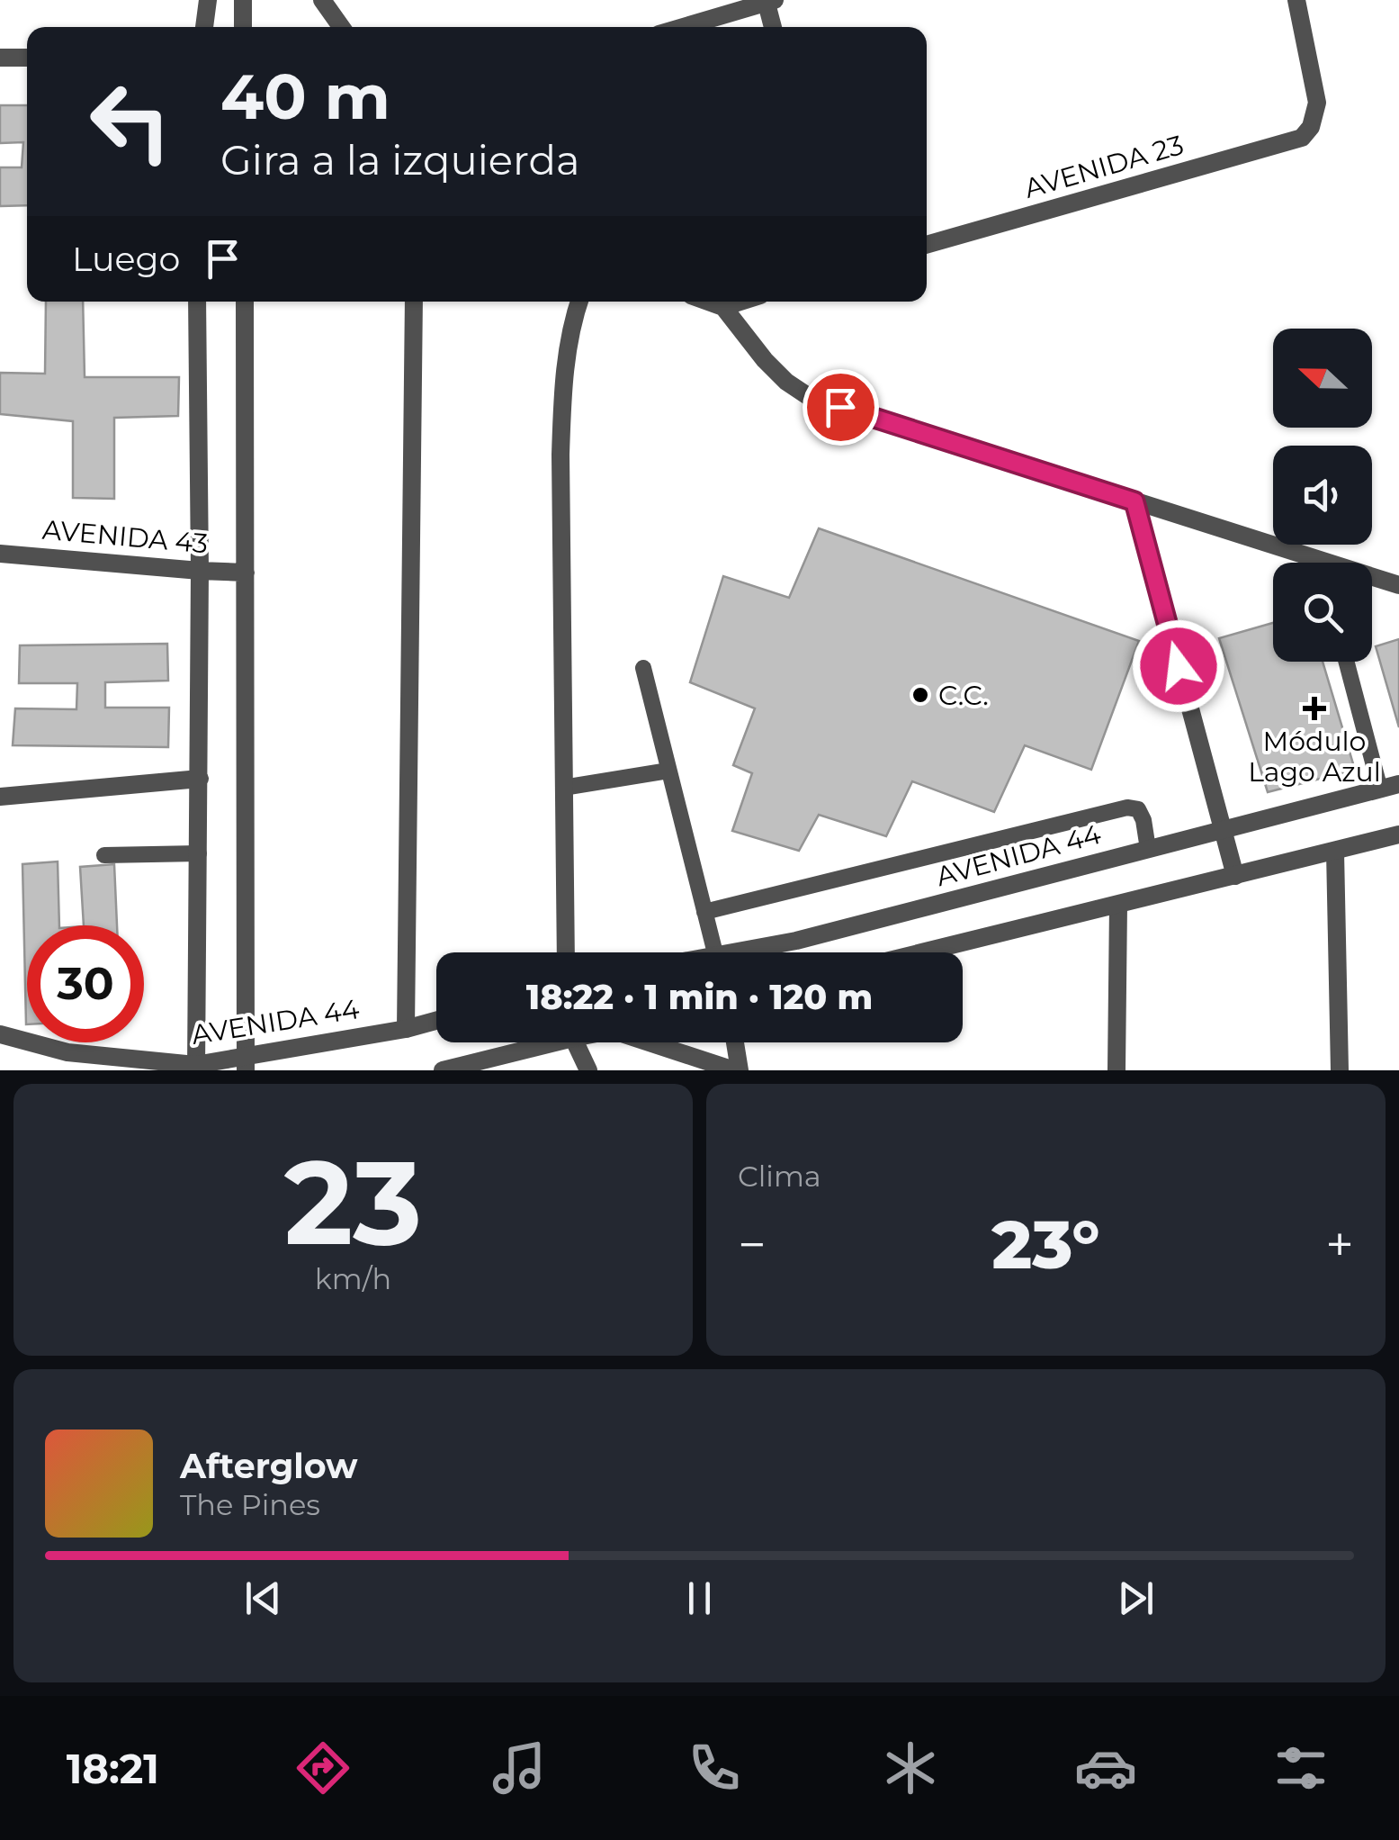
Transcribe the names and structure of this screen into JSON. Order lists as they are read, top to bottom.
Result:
{
  "streets": {
    "street": ["AVENIDA 23", "AVENIDA 43", "AVENIDA 44"]
  },
  "places": {
    "other": ["C.C."],
    "health": ["Módulo Lago Azul"]
  },
  "north": "left",
  "page": {
    "turn": ["40 m", "Gira a la izquierda"],
    "then": "Luego",
    "limit": "30",
    "trip": "18:22 · 1 min · 120 m",
    "tile": [
      ["23", "km/h"],
      "Clima"
    ],
    "heat": ["−", "23°", "+"],
    "song": ["Afterglow", "The Pines"],
    "tabs": "18:21"
  }
}
